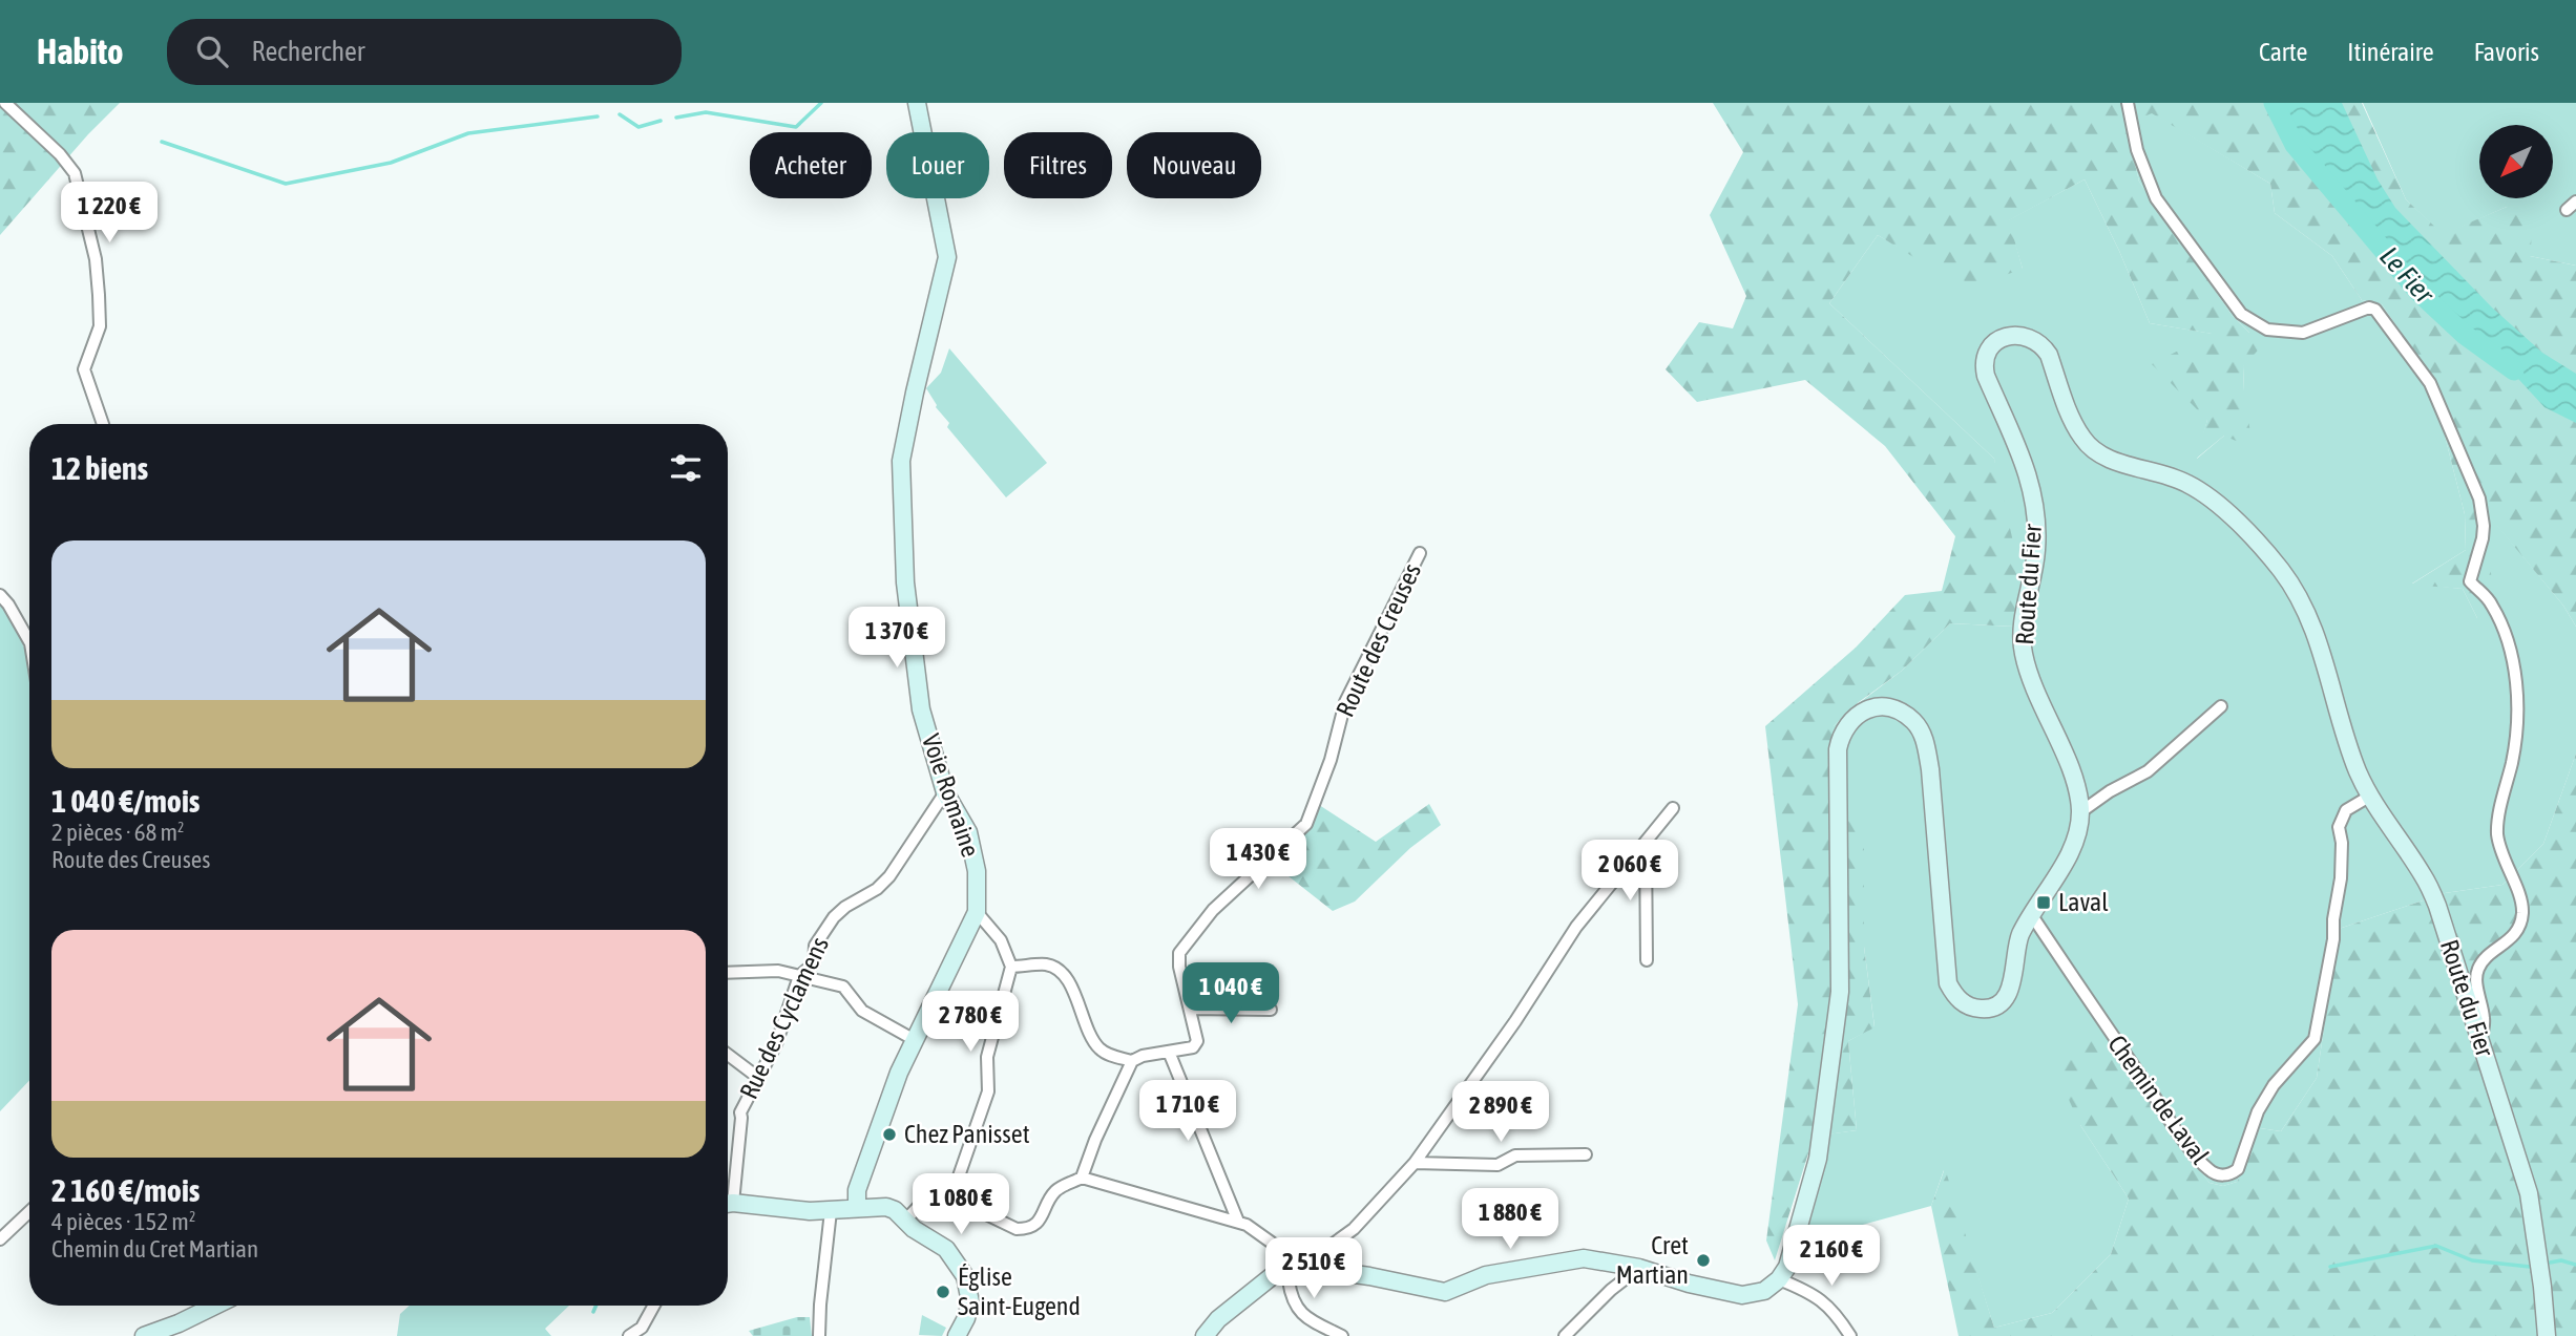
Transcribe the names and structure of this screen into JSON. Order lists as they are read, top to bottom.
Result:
{
  "streets": {
    "main road": ["Route du Fier", "Voie Romaine"],
    "street": ["Route des Creuses", "Rue des Cyclamens", "Chemin de Laval"]
  },
  "crossings": [
    ["Route du Fier", "Chemin de Laval"],
    ["Voie Romaine", "Rue des Cyclamens"]
  ],
  "water": ["Le Fier"],
  "places": {
    "transit": ["Laval"],
    "other": ["Chez Panisset", "Cret Martian", "Église Saint-Eugend"]
  },
  "north": "bottom left",
  "page": {
    "header": "Habito",
    "search": "Rechercher",
    "nav": ["Carte", "Itinéraire", "Favoris"],
    "chip": [
      "Acheter",
      "Louer",
      "Filtres",
      "Nouveau"
    ],
    "price": [
      "1 220 €",
      "1 370 €",
      "1 430 €",
      "2 060 €",
      "1 040 €",
      "2 780 €",
      "1 710 €",
      "2 890 €",
      "1 080 €",
      "1 880 €",
      "2 160 €",
      "2 510 €"
    ],
    "heading": "12 biens",
    "list": [
      {
        "name": "1 040 €/mois",
        "note": "2 pièces · 68 m² · Route des Creuses"
      },
      {
        "name": "2 160 €/mois",
        "note": "4 pièces · 152 m² · Chemin du Cret Martian"
      }
    ]
  }
}
